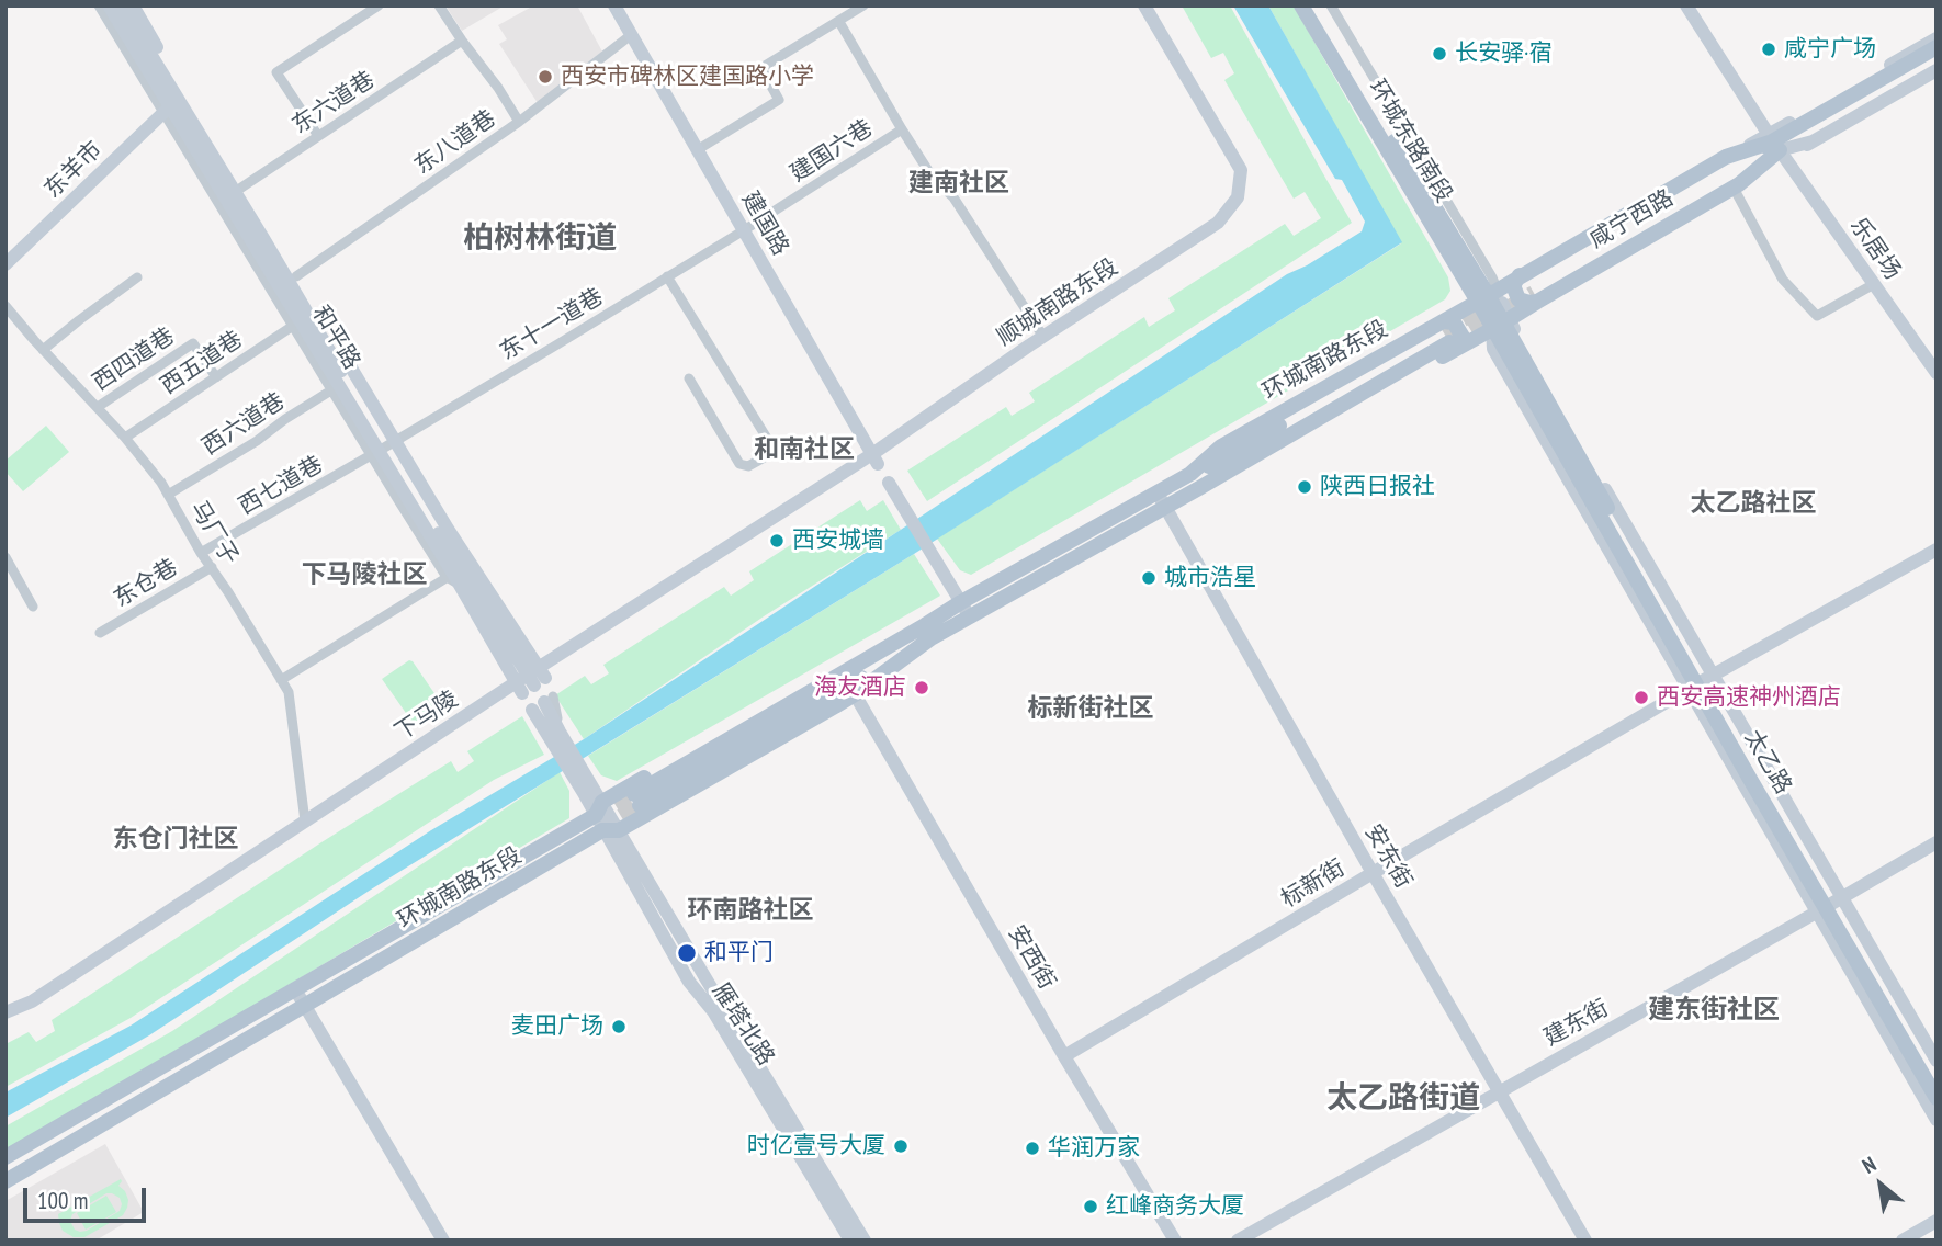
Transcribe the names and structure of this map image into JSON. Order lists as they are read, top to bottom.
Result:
{
  "streets": {
    "main road": [
      "环城东路南段",
      "咸宁西路",
      "环城南路东段",
      "太乙路"
    ],
    "street": [
      "东六道巷",
      "东八道巷",
      "建国六巷",
      "东羊市",
      "建国路",
      "乐居场",
      "顺城南路东段",
      "东十一道巷",
      "和平路",
      "西四道巷",
      "西五道巷",
      "西六道巷",
      "西七道巷",
      "马厂子",
      "东仓巷",
      "下马陵",
      "安东街",
      "标新街",
      "安西街",
      "建东街",
      "雁塔北路"
    ]
  },
  "crossings": [
    ["东六道巷", "和平路"],
    ["环城东路南段", "咸宁西路"],
    ["环城东路南段", "环城南路东段"],
    ["环城东路南段", "太乙路"],
    ["东八道巷", "建国路"],
    ["建国六巷", "建国路"],
    ["建国六巷", "东十一道巷"],
    ["东羊市", "和平路"],
    ["咸宁西路", "乐居场"],
    ["咸宁西路", "环城南路东段"],
    ["咸宁西路", "太乙路"],
    ["建国路", "顺城南路东段"],
    ["建国路", "东十一道巷"],
    ["建国路", "下马陵"],
    ["顺城南路东段", "下马陵"],
    ["东十一道巷", "和平路"],
    ["东十一道巷", "西七道巷"],
    ["和平路", "西五道巷"],
    ["和平路", "西六道巷"],
    ["和平路", "西七道巷"],
    ["和平路", "下马陵"],
    ["西四道巷", "西五道巷"],
    ["西四道巷", "马厂子"],
    ["环城南路东段", "太乙路"],
    ["环城南路东段", "安东街"],
    ["环城南路东段", "安西街"],
    ["环城南路东段", "雁塔北路"],
    ["西五道巷", "马厂子"],
    ["西六道巷", "马厂子"],
    ["西七道巷", "马厂子"],
    ["马厂子", "东仓巷"],
    ["马厂子", "下马陵"],
    ["太乙路", "标新街"],
    ["太乙路", "建东街"],
    ["安东街", "标新街"],
    ["安东街", "建东街"],
    ["标新街", "安西街"]
  ],
  "districts": [
    "建南社区",
    "柏树林街道",
    "和南社区",
    "太乙路社区",
    "下马陵社区",
    "标新街社区",
    "东仓门社区",
    "环南路社区",
    "建东街社区",
    "太乙路街道"
  ],
  "places": [
    "咸宁广场",
    "长安驿·宿",
    "西安市碑林区建国路小学",
    "陕西日报社",
    "西安城墙",
    "城市浩星",
    "海友酒店",
    "西安高速神州酒店",
    "和平门",
    "麦田广场",
    "时亿壹号大厦",
    "华润万家",
    "红峰商务大厦"
  ],
  "scale_bar": "100 m",
  "north": "top left"
}
